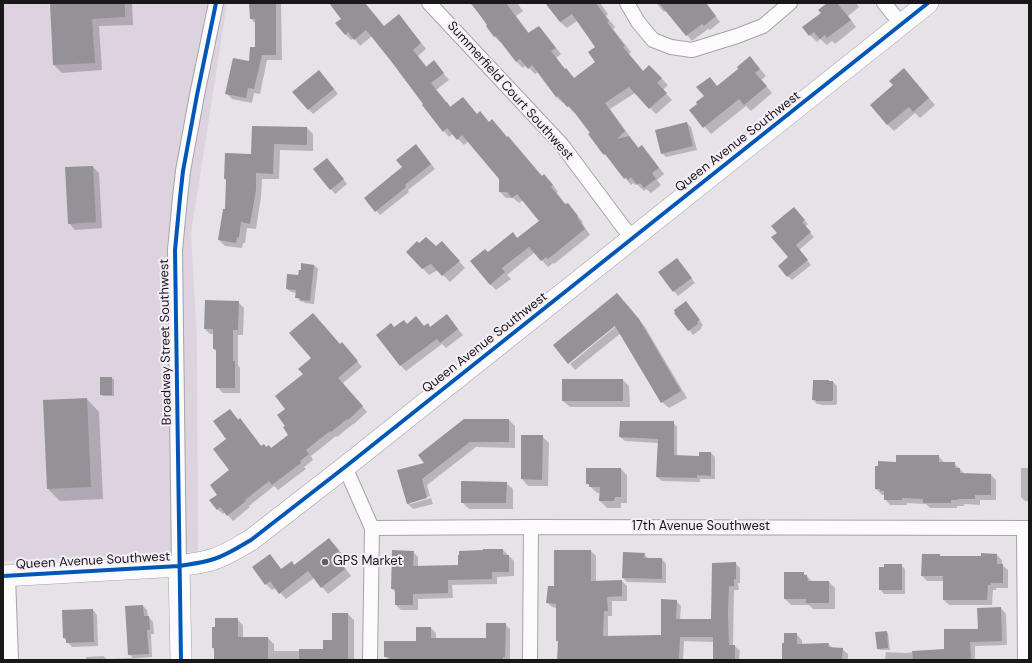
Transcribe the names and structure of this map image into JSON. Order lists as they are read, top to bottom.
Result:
{
  "streets": {
    "main road": ["Queen Avenue Southwest", "Broadway Street Southwest"],
    "street": ["Summerfield Court Southwest", "17th Avenue Southwest"]
  },
  "crossings": [
    ["Summerfield Court Southwest", "Queen Avenue Southwest"],
    ["Queen Avenue Southwest", "Broadway Street Southwest"]
  ],
  "places": ["GPS Market"]
}
